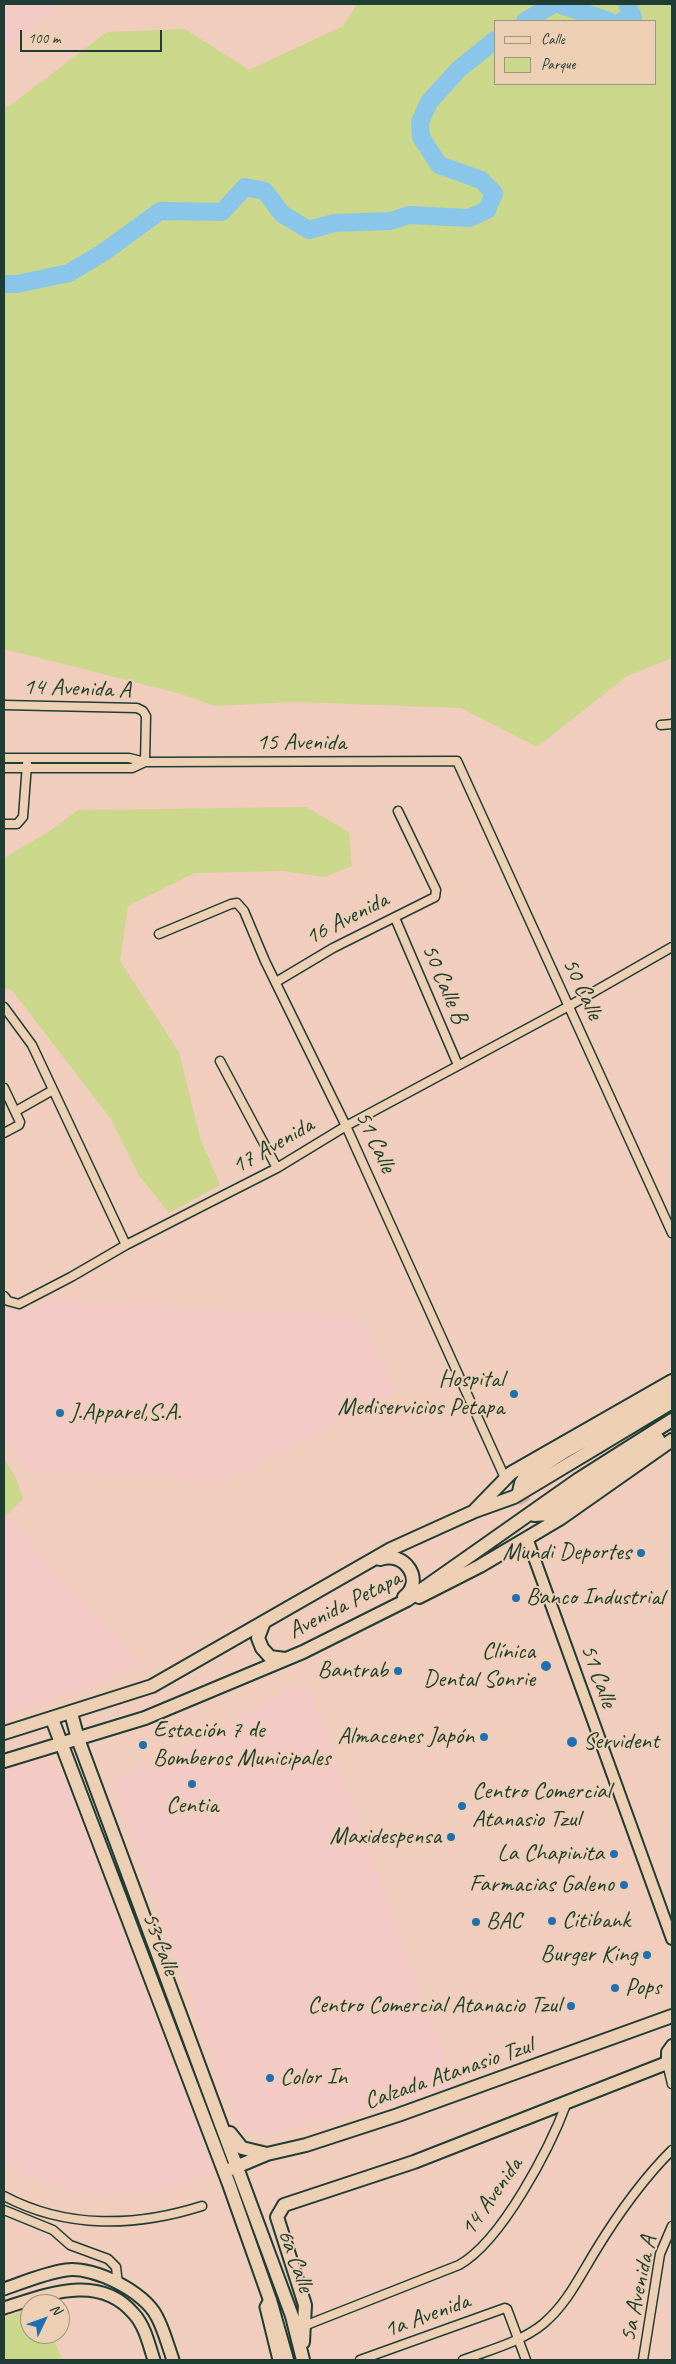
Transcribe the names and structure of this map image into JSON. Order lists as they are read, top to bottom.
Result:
{
  "streets": {
    "main road": [
      "Avenida Petapa",
      "53 Calle",
      "Calzada Atanasio Tzul",
      "6a Calle"
    ],
    "street": [
      "14 Avenida A",
      "15 Avenida",
      "16 Avenida",
      "50 Calle B",
      "50 Calle",
      "51 Calle",
      "17 Avenida",
      "14 Avenida",
      "5a Avenida A",
      "1a Avenida"
    ]
  },
  "crossings": [
    ["14 Avenida A", "15 Avenida"],
    ["15 Avenida", "50 Calle"],
    ["16 Avenida", "50 Calle B"],
    ["16 Avenida", "51 Calle"],
    ["50 Calle B", "17 Avenida"],
    ["50 Calle", "17 Avenida"],
    ["51 Calle", "17 Avenida"],
    ["Avenida Petapa", "53 Calle"],
    ["53 Calle", "Calzada Atanasio Tzul"],
    ["53 Calle", "6a Calle"],
    ["Calzada Atanasio Tzul", "6a Calle"]
  ],
  "places": [
    "Hospital Mediservicios Petapa",
    "J.Apparel,S.A.",
    "Mundi Deportes",
    "Banco Industrial",
    "Clínica Dental Sonrie",
    "Bantrab",
    "Almacenes Japón",
    "Servident",
    "Estación 7 de Bomberos Municipales",
    "Centia",
    "Centro Comercial Atanasio Tzul",
    "Maxidespensa",
    "La Chapinita",
    "Farmacias Galeno",
    "Citibank",
    "BAC",
    "Burger King",
    "Pops",
    "Centro Comercial Atanacio Tzul",
    "Color In"
  ],
  "legend": ["Calle", "Parque"],
  "scale_bar": "100 m",
  "north": "top right"
}
